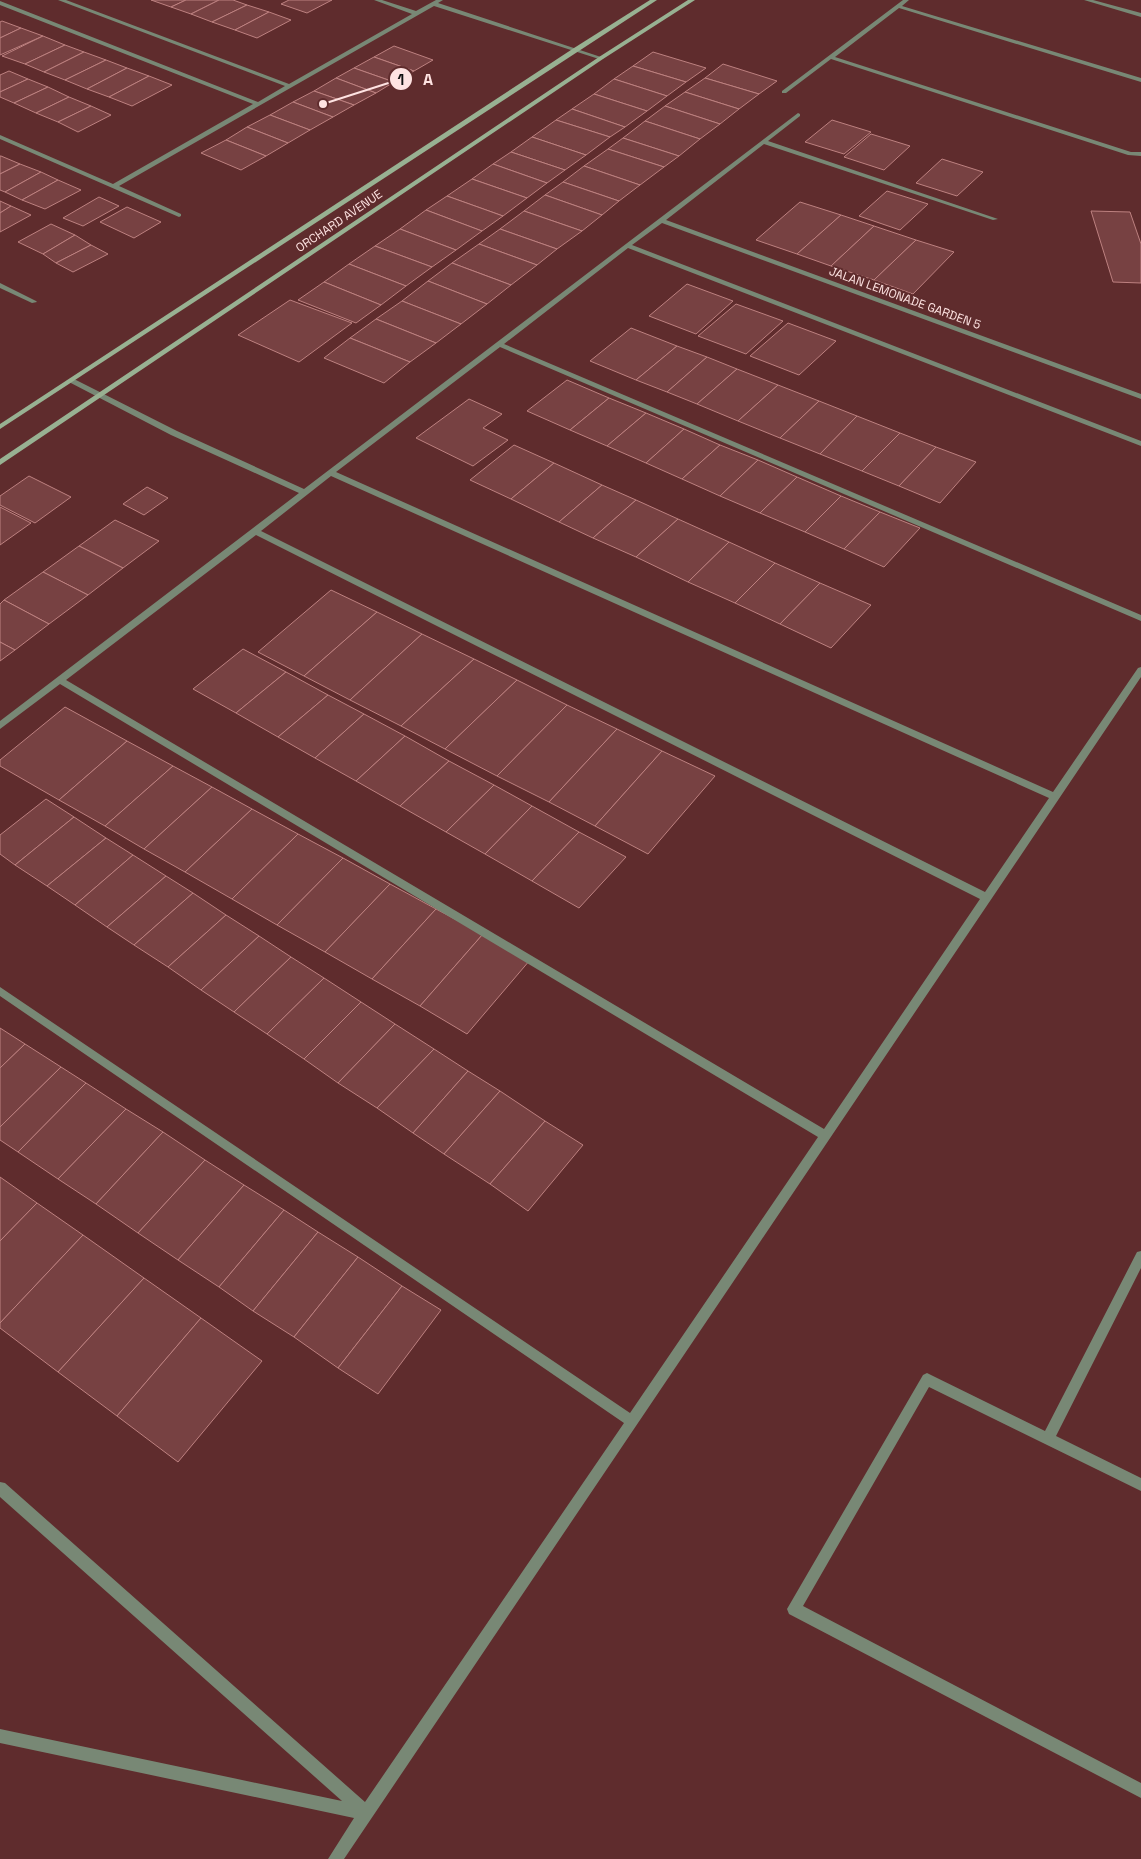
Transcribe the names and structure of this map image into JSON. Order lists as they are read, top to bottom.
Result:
{
  "streets": {
    "street": ["ORCHARD AVENUE", "JALAN LEMONADE GARDEN 5"]
  },
  "places": ["A"]
}
